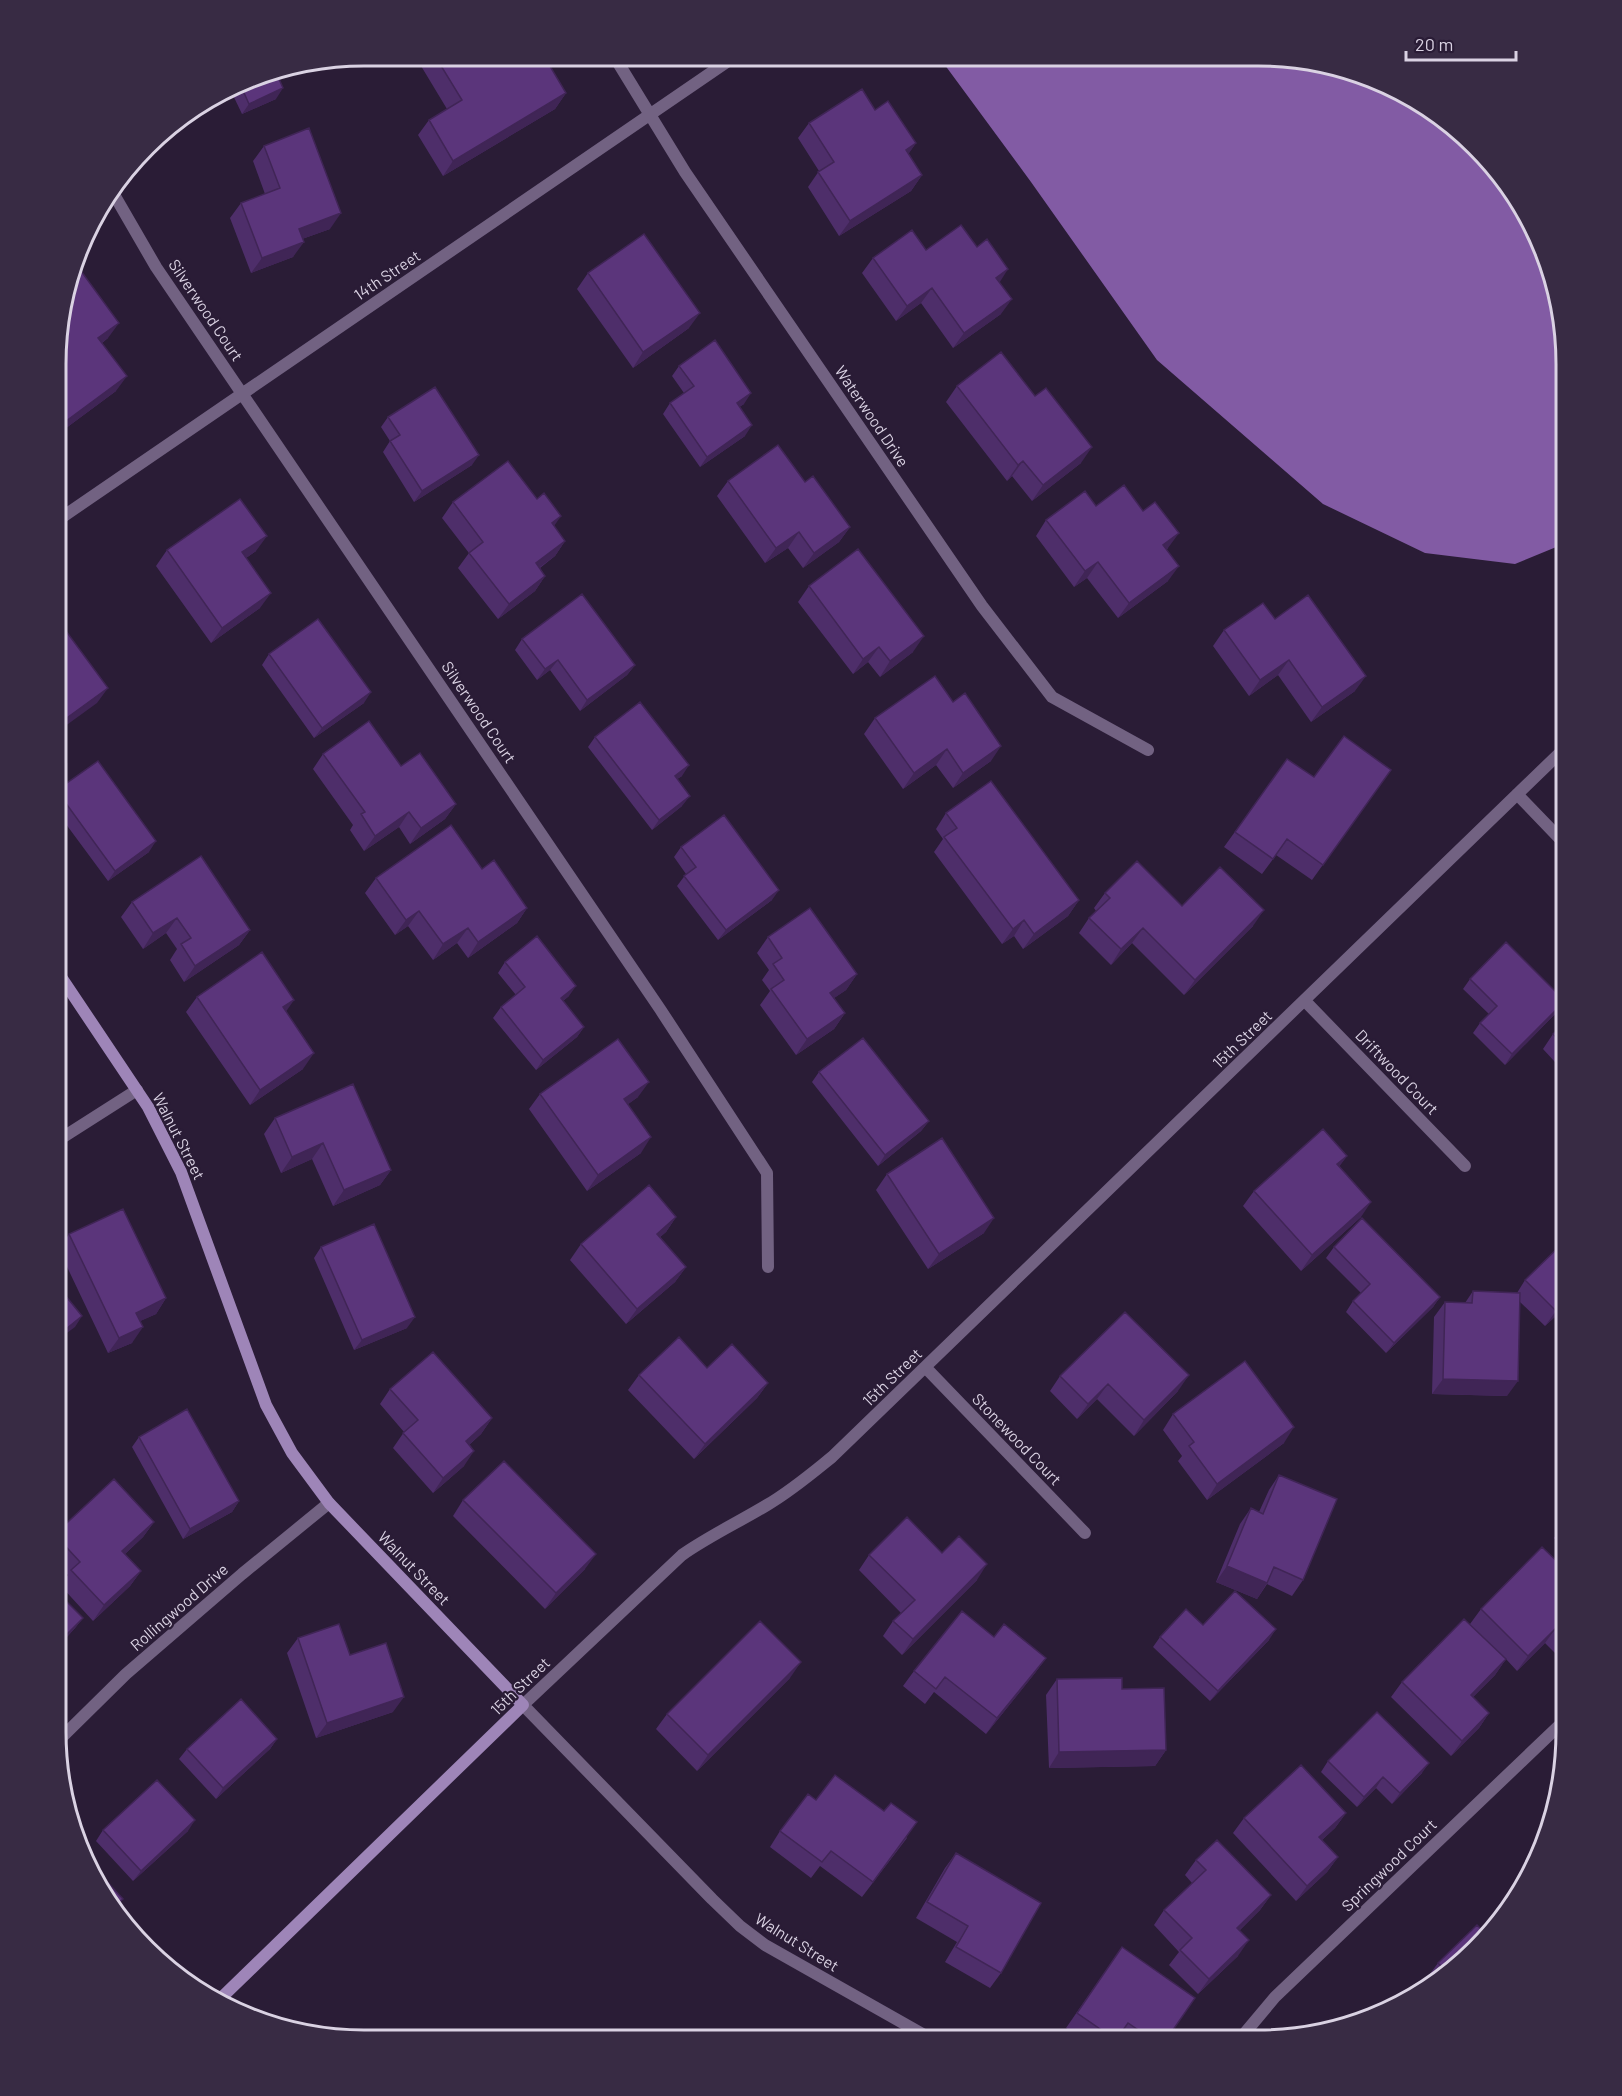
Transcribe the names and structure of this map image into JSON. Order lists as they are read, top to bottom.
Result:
{
  "streets": {
    "street": [
      "14th Street",
      "Silverwood Court",
      "Waterwood Drive",
      "15th Street",
      "Driftwood Court",
      "Walnut Street",
      "Stonewood Court",
      "Rollingwood Drive",
      "Springwood Court"
    ]
  },
  "crossings": [
    ["14th Street", "Silverwood Court"],
    ["14th Street", "Waterwood Drive"],
    ["15th Street", "Driftwood Court"],
    ["15th Street", "Walnut Street"],
    ["15th Street", "Stonewood Court"],
    ["Walnut Street", "Rollingwood Drive"]
  ],
  "scale_bar": "20 m"
}
